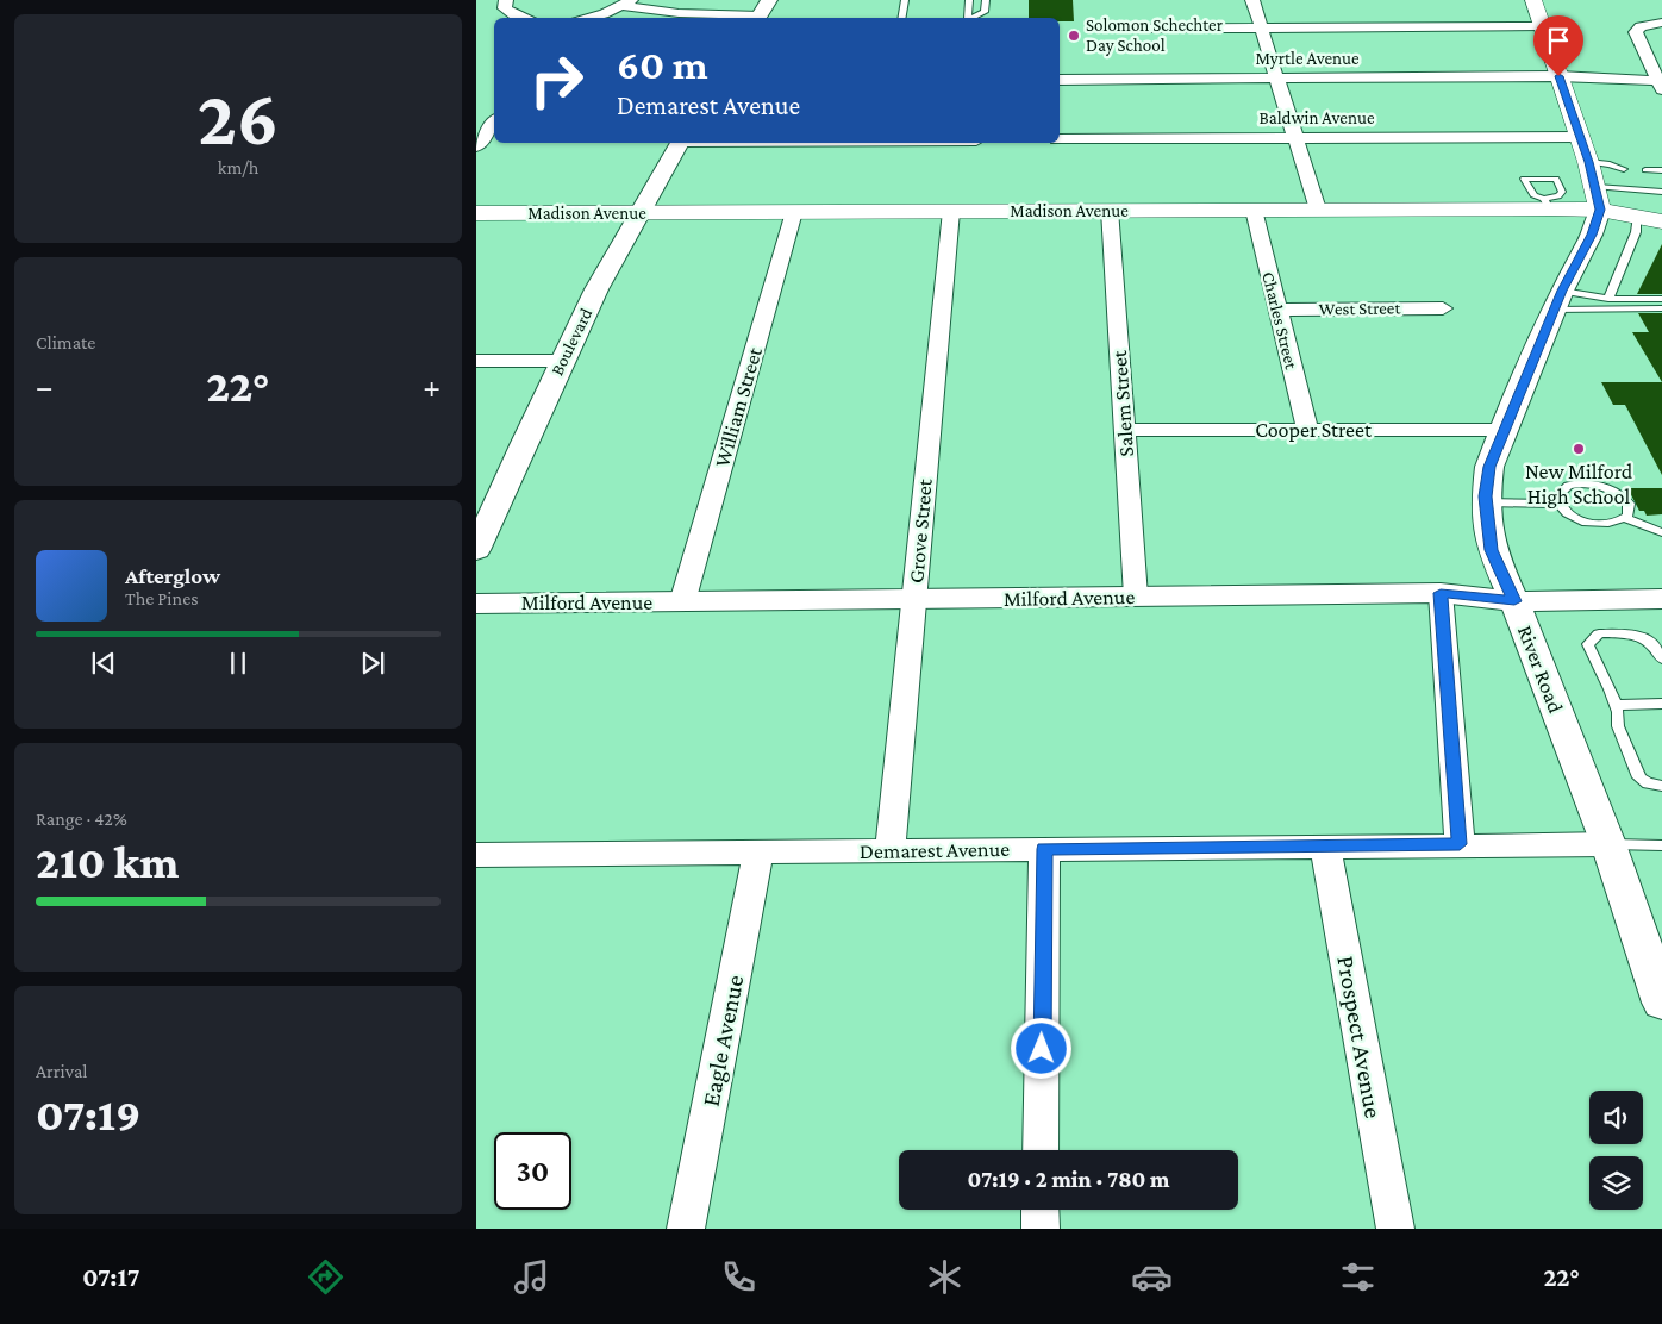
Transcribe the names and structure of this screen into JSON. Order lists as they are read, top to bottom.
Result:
{
  "streets": {
    "main road": ["Madison Avenue", "River Road"],
    "street": [
      "Myrtle Avenue",
      "Baldwin Avenue",
      "West Street",
      "Charles Street",
      "Boulevard",
      "Salem Street",
      "William Street",
      "Cooper Street",
      "Grove Street",
      "Milford Avenue",
      "Demarest Avenue",
      "Prospect Avenue",
      "Eagle Avenue"
    ]
  },
  "crossings": [
    ["Myrtle Avenue", "River Road"],
    ["Baldwin Avenue", "River Road"],
    ["Madison Avenue", "Charles Street"],
    ["Madison Avenue", "Boulevard"],
    ["Madison Avenue", "Salem Street"],
    ["Madison Avenue", "William Street"],
    ["Madison Avenue", "Grove Street"],
    ["Madison Avenue", "River Road"],
    ["West Street", "Charles Street"],
    ["Charles Street", "Cooper Street"],
    ["Salem Street", "Cooper Street"],
    ["Salem Street", "Milford Avenue"],
    ["William Street", "Milford Avenue"],
    ["Cooper Street", "River Road"],
    ["Grove Street", "Milford Avenue"],
    ["Grove Street", "Demarest Avenue"],
    ["Milford Avenue", "River Road"],
    ["River Road", "Demarest Avenue"],
    ["Demarest Avenue", "Prospect Avenue"],
    ["Demarest Avenue", "Eagle Avenue"]
  ],
  "places": ["Solomon Schechter Day School", "New Milford High School"],
  "page": {
    "tile": [
      ["26", "km/h"],
      "Climate",
      ["Range · 42%", "210 km"],
      ["Arrival", "07:19"]
    ],
    "turn": ["60 m", "Demarest Avenue"],
    "heat": ["−", "22°", "+"],
    "song": ["Afterglow", "The Pines"],
    "limit": "30",
    "trip": "07:19 · 2 min · 780 m",
    "tabs": ["07:17", "22°"]
  }
}
